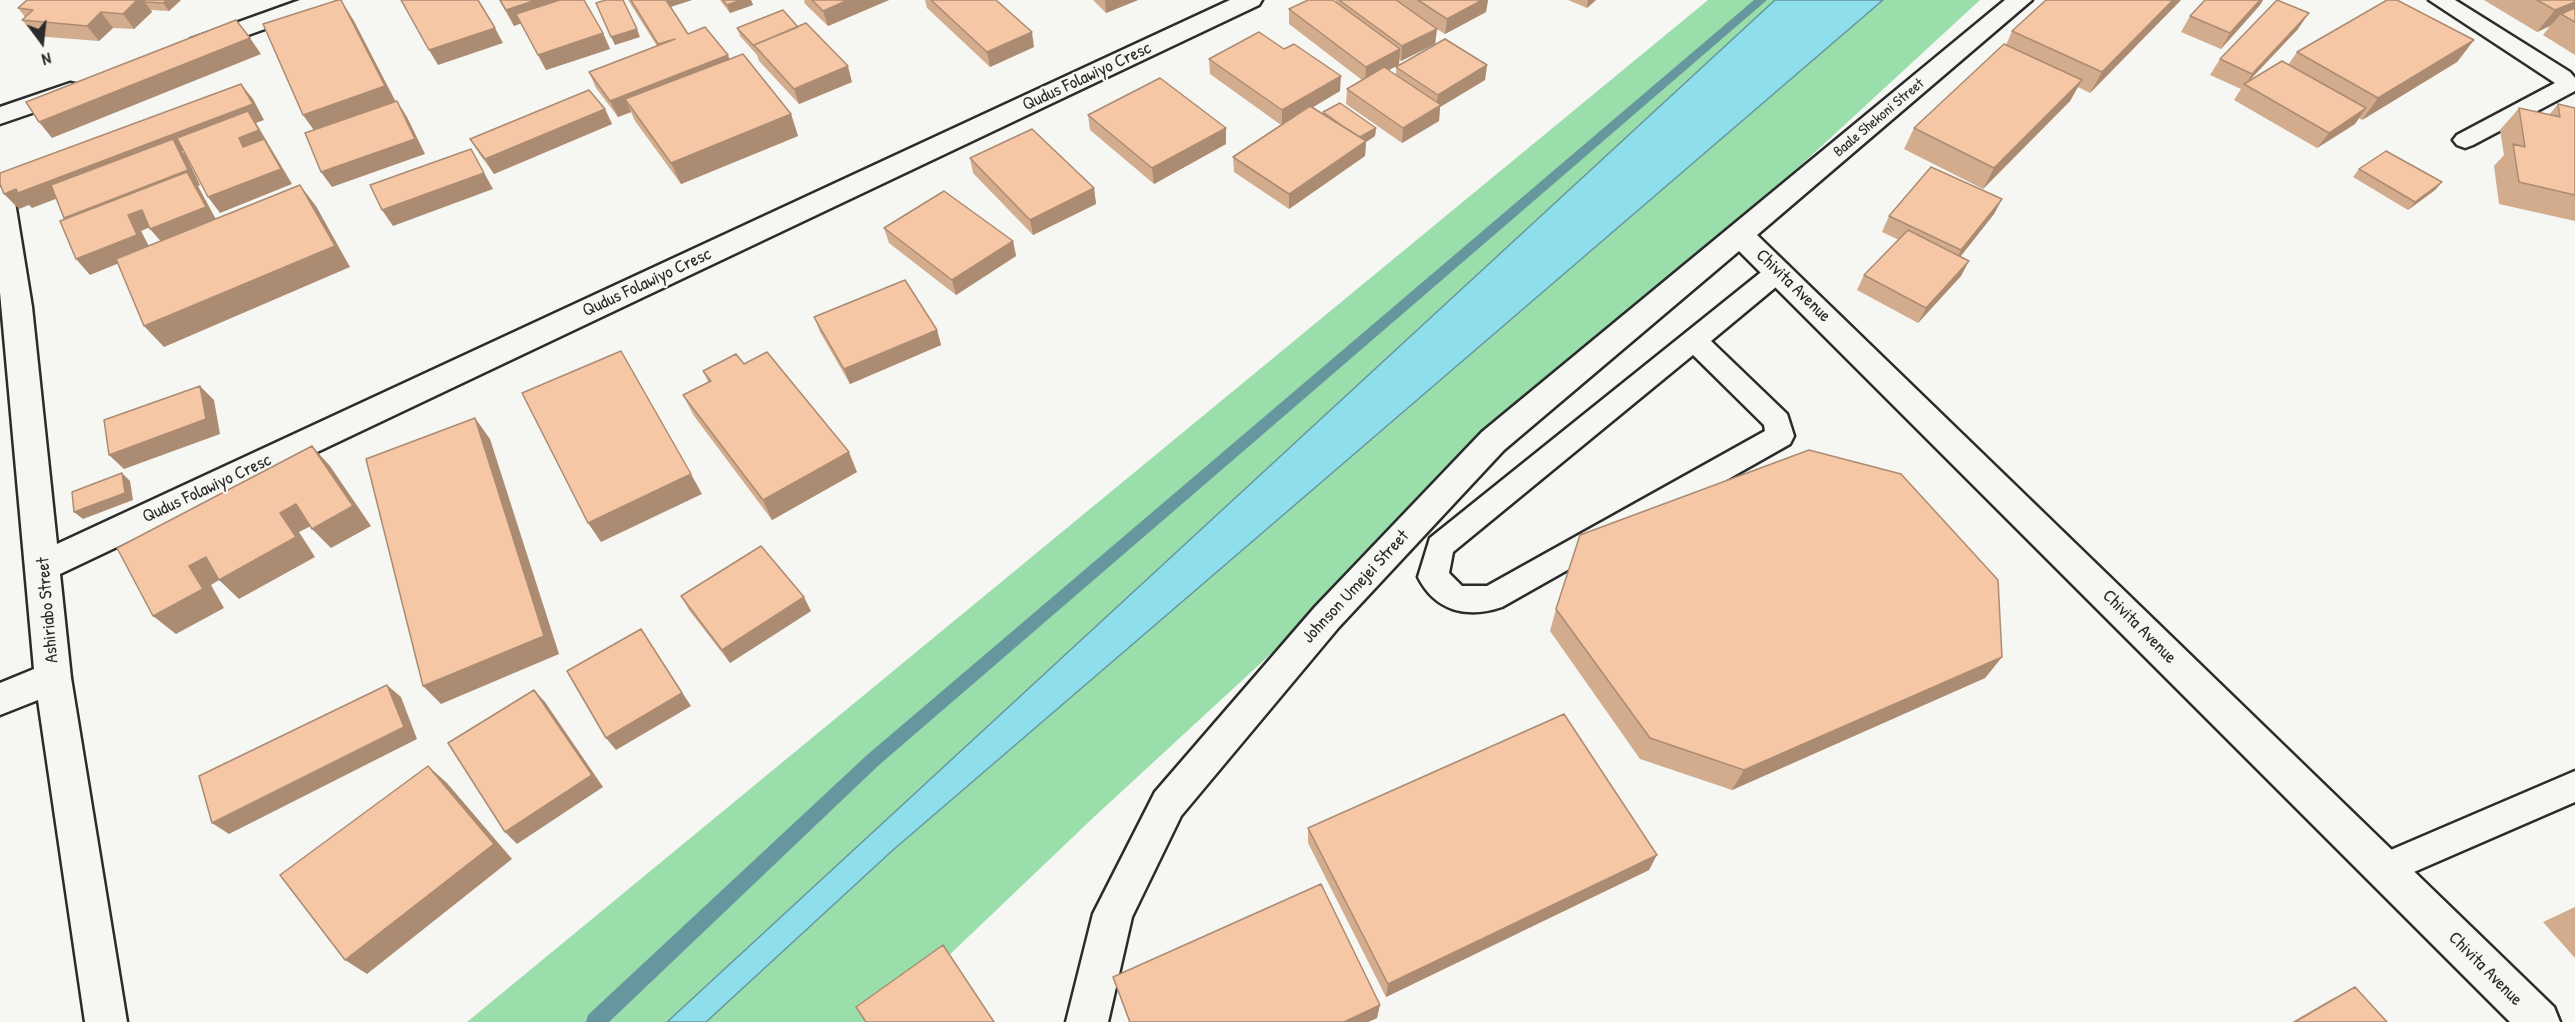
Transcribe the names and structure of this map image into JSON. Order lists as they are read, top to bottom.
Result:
{
  "streets": {
    "street": [
      "Qudus Folawiyo Cresc",
      "Baale Shekoni Street",
      "Chivita Avenue",
      "Johnson Umejei Street",
      "Ashiriabo Street"
    ]
  },
  "crossings": [
    ["Qudus Folawiyo Cresc", "Ashiriabo Street"],
    ["Baale Shekoni Street", "Chivita Avenue"],
    ["Baale Shekoni Street", "Johnson Umejei Street"],
    ["Chivita Avenue", "Johnson Umejei Street"]
  ],
  "north": "bottom"
}
